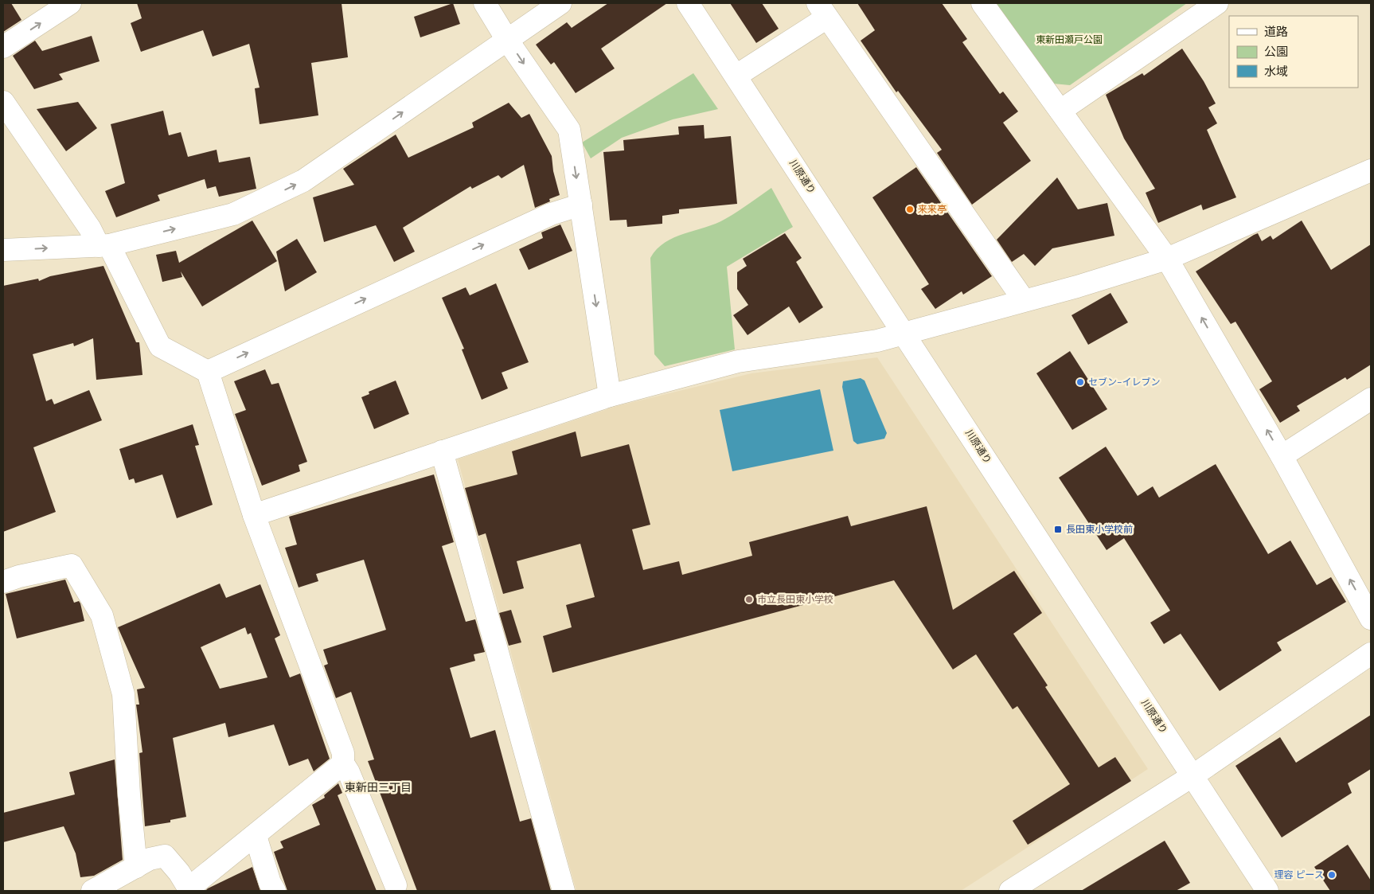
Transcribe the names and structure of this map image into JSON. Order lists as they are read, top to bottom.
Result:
{
  "streets": {
    "street": ["川原通り"]
  },
  "districts": ["東新田三丁目"],
  "parks": ["東新田瀬戸公園"],
  "places": {
    "other": [
      "来来亭",
      "セブン-イレブン",
      "市立長田東小学校",
      "理容 ピース"
    ],
    "transit": ["長田東小学校前"]
  },
  "legend": ["道路", "公園", "水域"]
}
